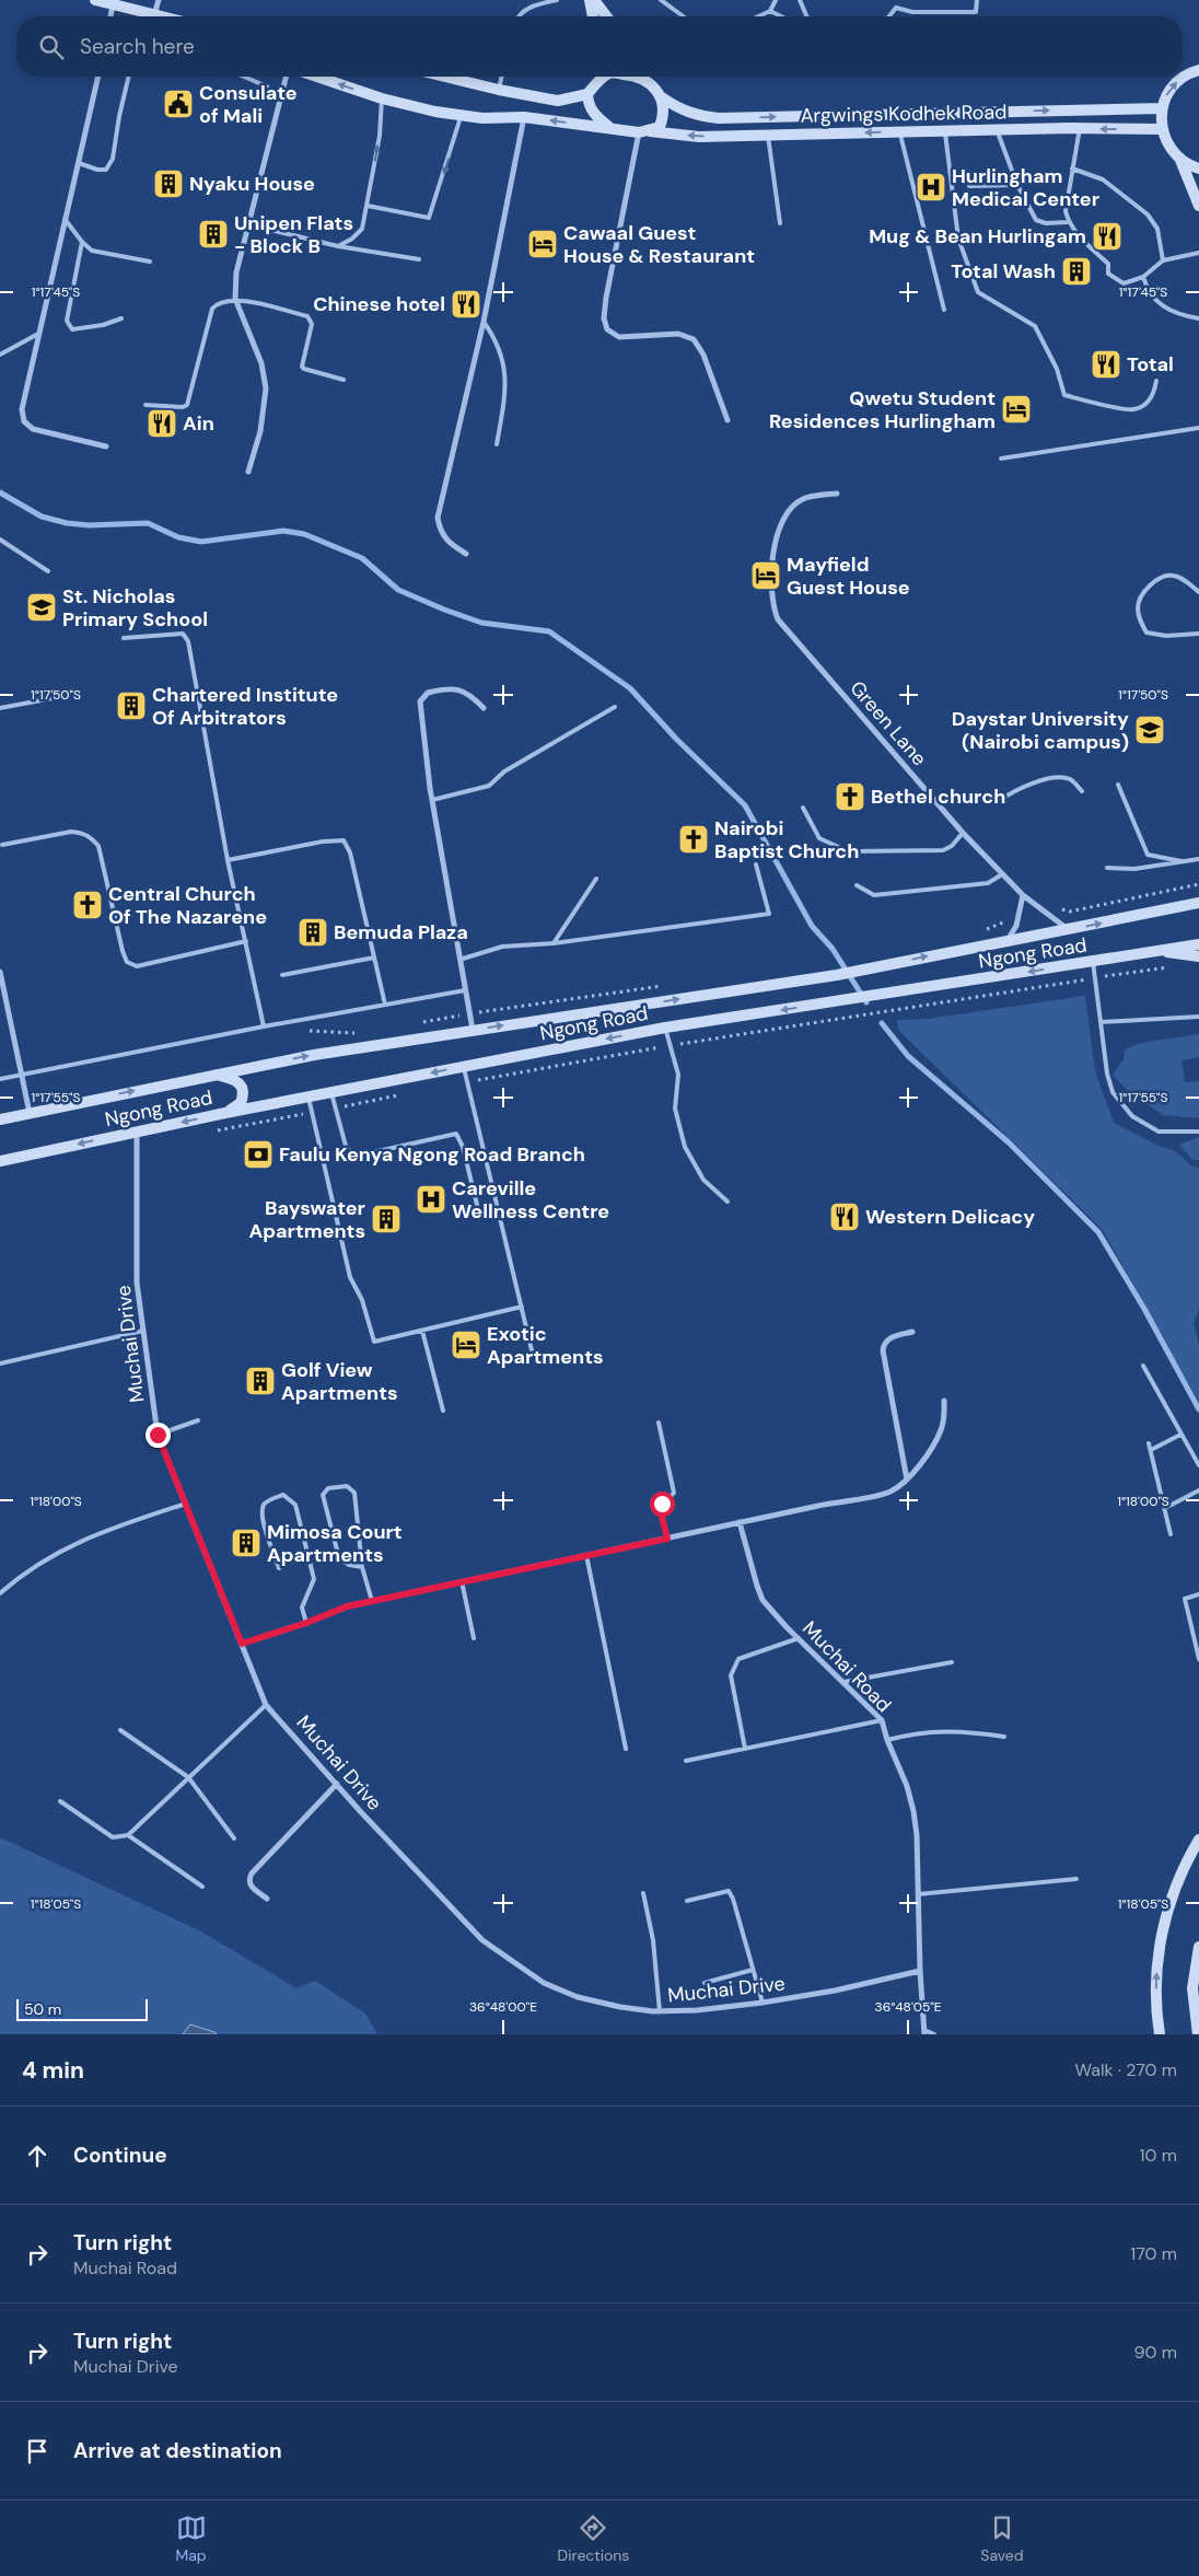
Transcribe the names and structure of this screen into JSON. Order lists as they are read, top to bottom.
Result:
{
  "streets": {
    "main road": ["Argwings Kodhek Road", "Ngong Road"],
    "street": ["Green Lane", "Muchai Drive", "Muchai Road"]
  },
  "crossings": [
    ["Green Lane", "Ngong Road"],
    ["Ngong Road", "Muchai Drive"],
    ["Muchai Drive", "Muchai Road"]
  ],
  "places": {
    "public building": ["Consulate of Mali"],
    "building": [
      "Nyaku House",
      "Unipen Flats - Block B",
      "Total Wash",
      "Chartered Institute Of Arbitrators",
      "Bemuda Plaza",
      "Bayswater Apartments",
      "Golf View Apartments",
      "Mimosa Court Apartments"
    ],
    "hospital": ["Hurlingham Medical Center", "Careville Wellness Centre"],
    "restaurant": [
      "Mug & Bean Hurlingam",
      "Chinese hotel",
      "Total",
      "Ain",
      "Western Delicacy"
    ],
    "hotel": [
      "Cawaal Guest House & Restaurant",
      "Qwetu Student Residences Hurlingham",
      "Mayfield Guest House",
      "Exotic Apartments"
    ],
    "school or university": ["St. Nicholas Primary School", "Daystar University (Nairobi campus)"],
    "church": ["Bethel church", "Nairobi Baptist Church", "Central Church Of The Nazarene"],
    "bank": ["Faulu Kenya Ngong Road Branch"]
  },
  "scale_bar": "50 m",
  "page": {
    "search": "Search here",
    "scale": "50 m",
    "heading": ["4 min", "Walk · 270 m"],
    "list": [
      ["Continue", "10 m"],
      ["Turn right", "Muchai Road", "170 m"],
      ["Turn right", "Muchai Drive", "90 m"],
      "Arrive at destination"
    ],
    "nav": ["Map", "Directions", "Saved"]
  },
  "coordinates": [
    "1°17'45\"S",
    "1°17'50\"S",
    "1°17'55\"S",
    "1°18'00\"S",
    "1°18'05\"S",
    "36°48'00\"E",
    "36°48'05\"E"
  ]
}
